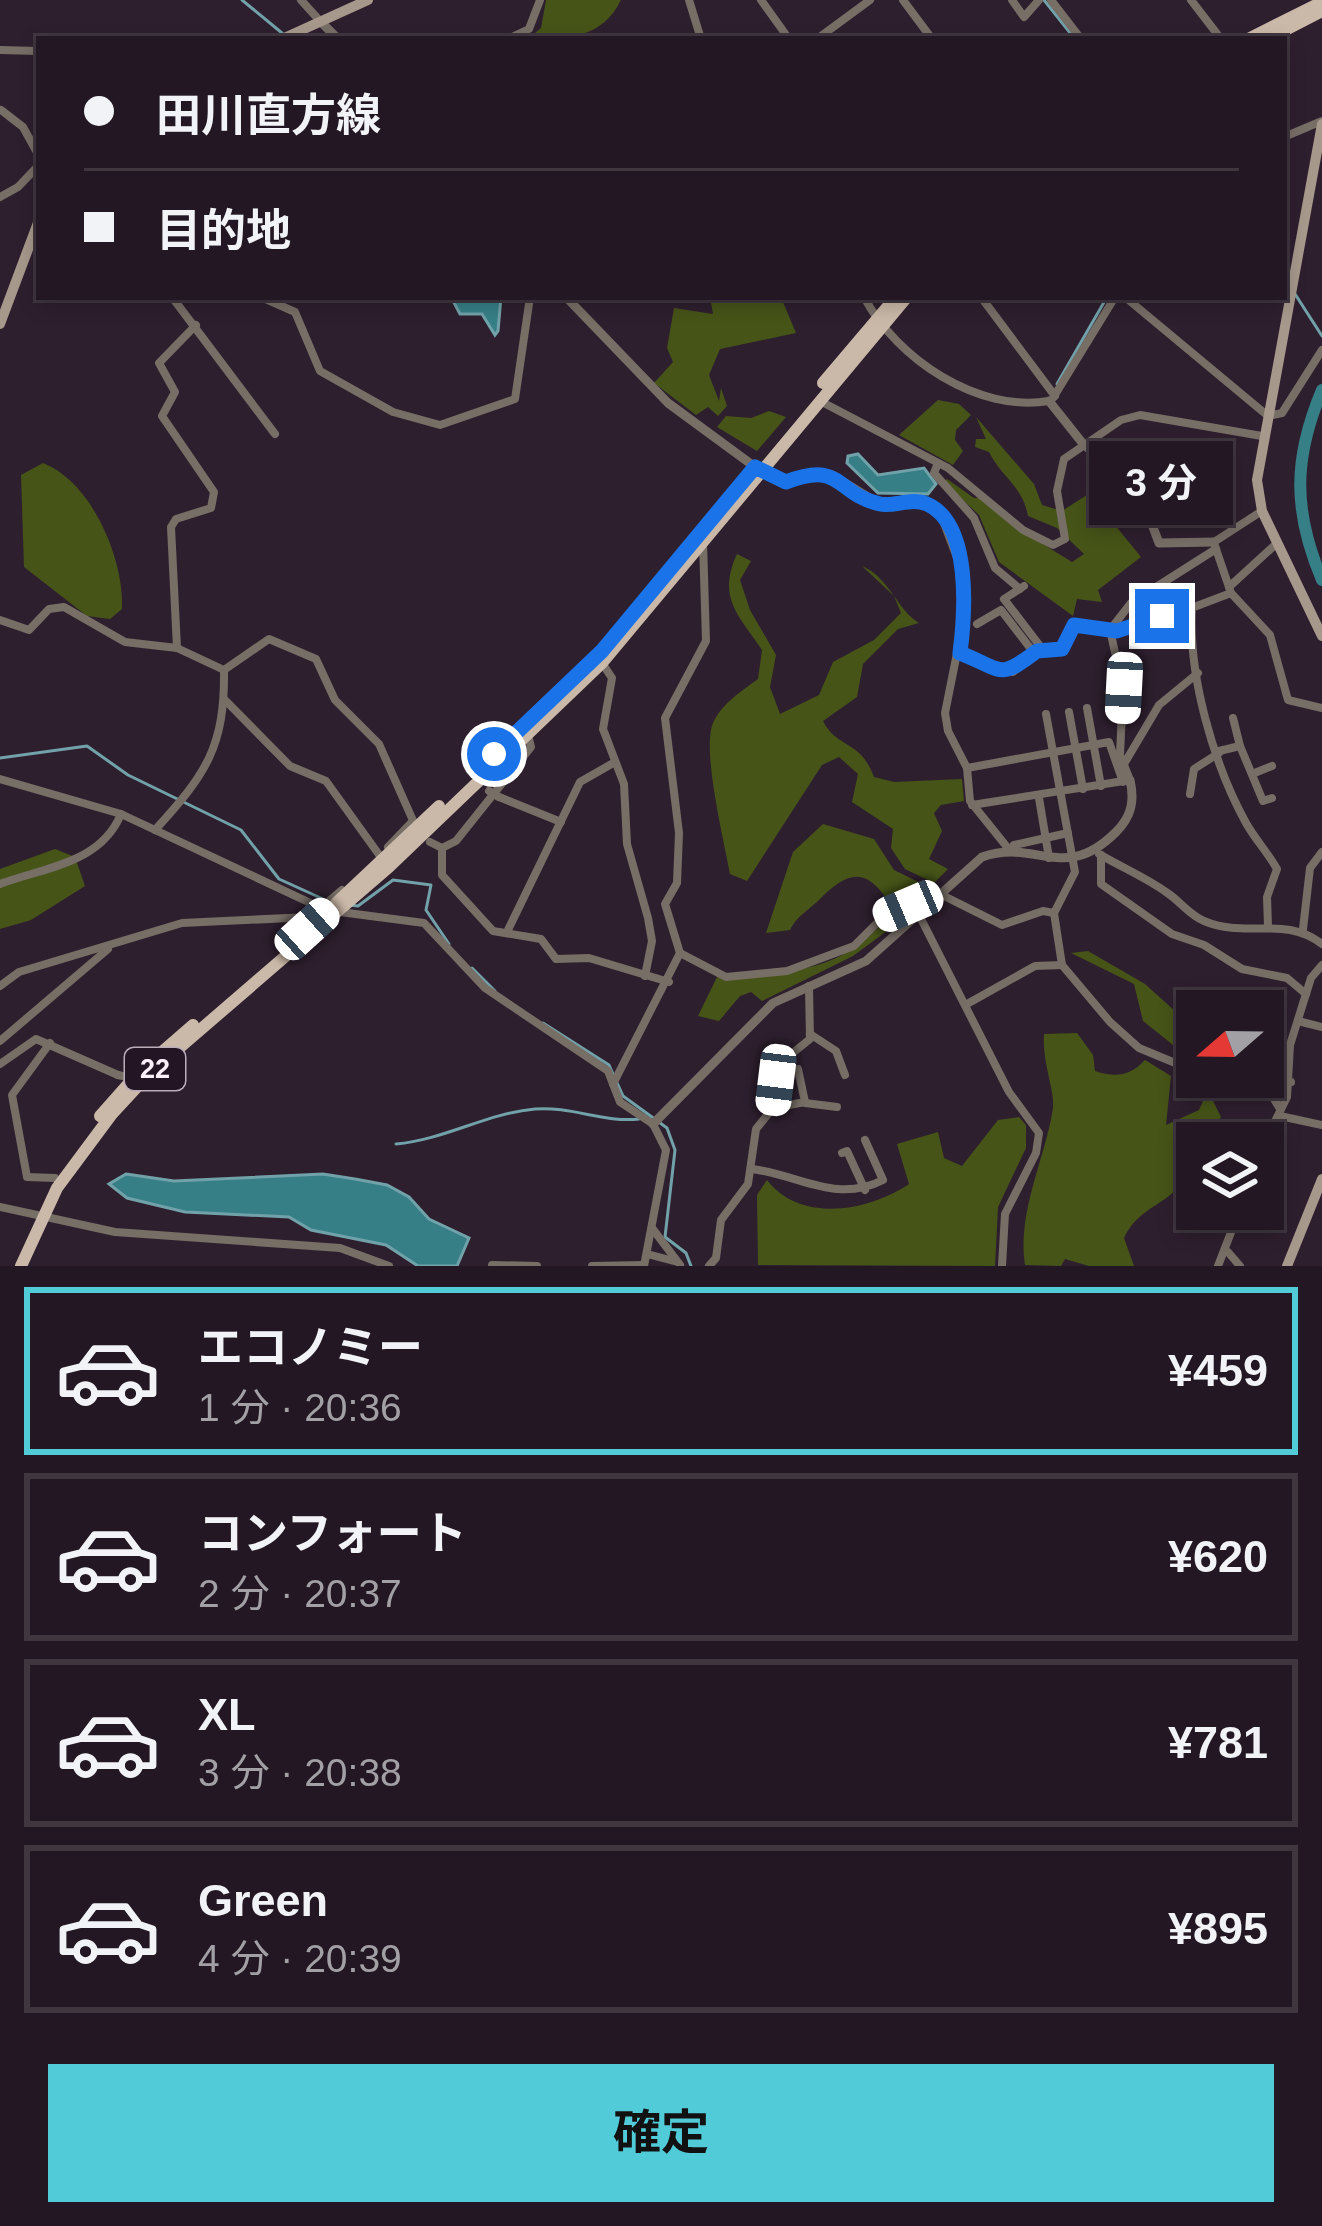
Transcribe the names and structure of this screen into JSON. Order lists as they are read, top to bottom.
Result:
{
  "streets": {
    "main road": ["22"]
  },
  "north": "left",
  "page": {
    "banner": ["田川直方線", "目的地"],
    "bubble": "3 分",
    "list": [
      {
        "name": "エコノミー",
        "note": "1 分 · 20:36",
        "value": "¥459"
      },
      {
        "name": "コンフォート",
        "note": "2 分 · 20:37",
        "value": "¥620"
      },
      {
        "name": "XL",
        "note": "3 分 · 20:38",
        "value": "¥781"
      },
      {
        "name": "Green",
        "note": "4 分 · 20:39",
        "value": "¥895"
      }
    ],
    "buttons": "確定"
  }
}
